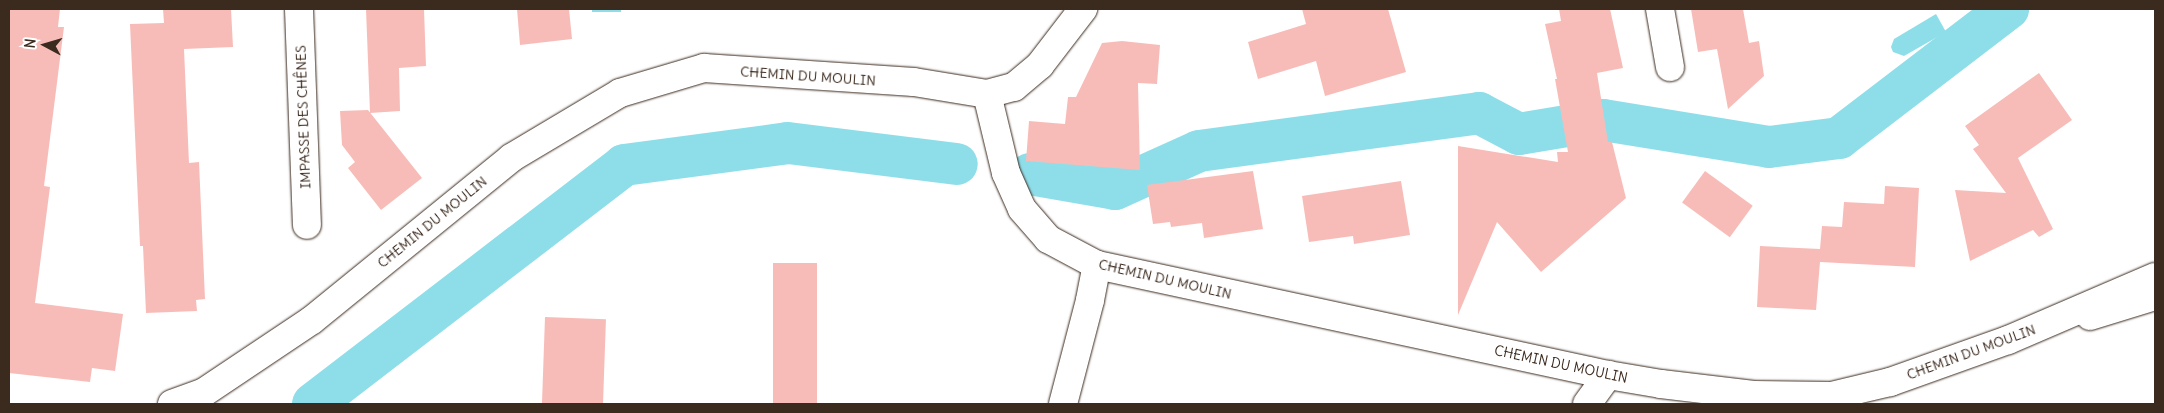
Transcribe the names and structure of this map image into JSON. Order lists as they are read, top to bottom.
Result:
{
  "streets": {
    "street": ["CHEMIN DU MOULIN", "IMPASSE DES CHÊNES"]
  },
  "north": "left"
}
